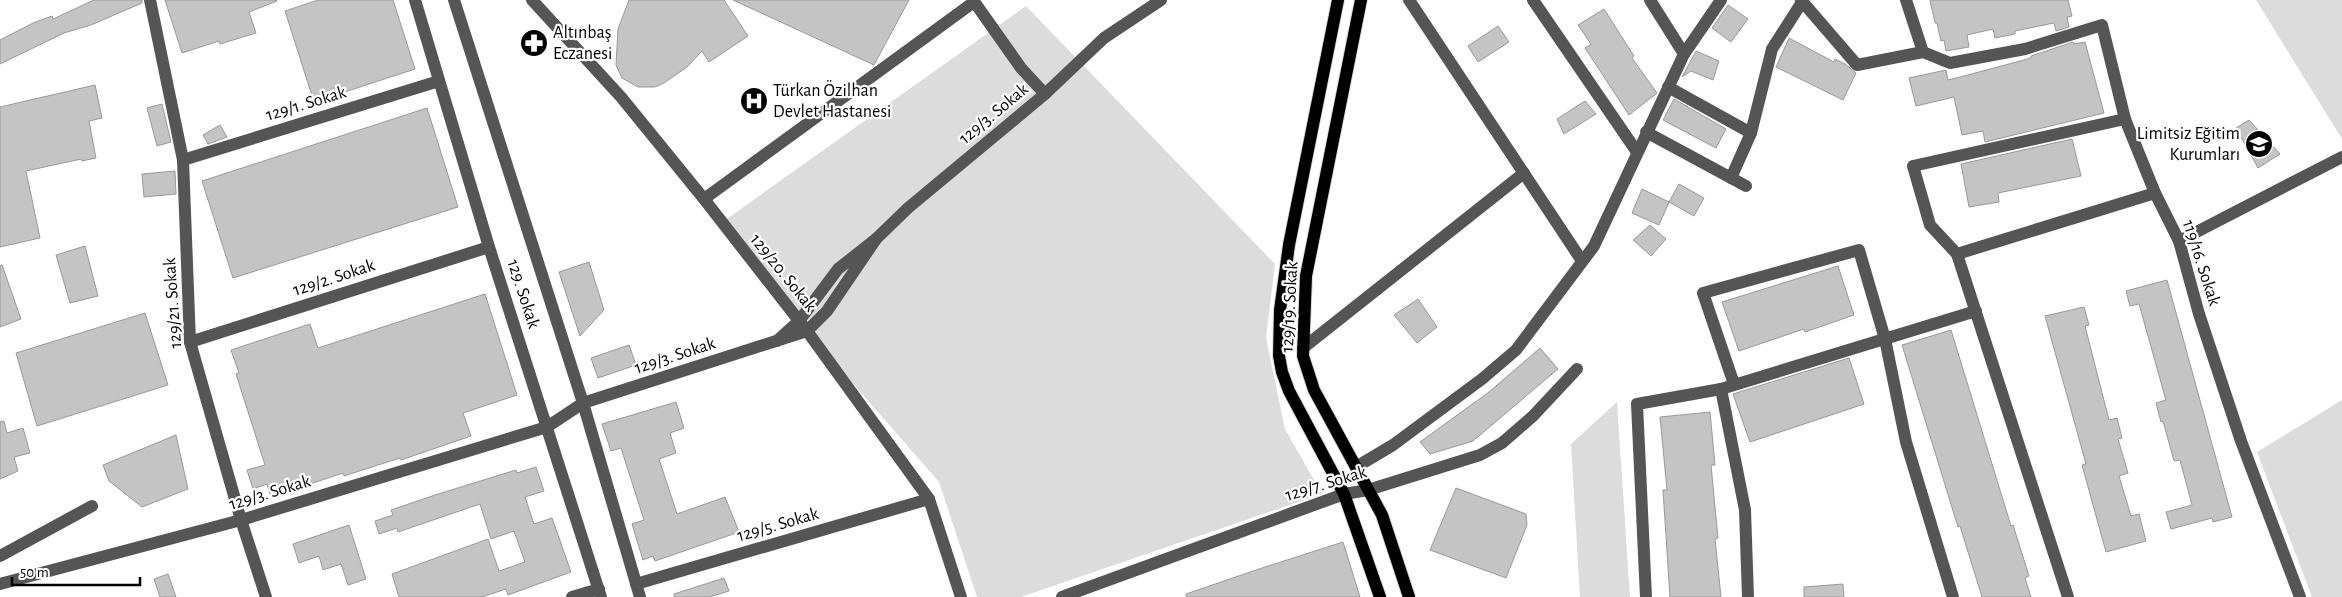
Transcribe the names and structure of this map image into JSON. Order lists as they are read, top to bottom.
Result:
{
  "streets": {
    "main road": ["129/19. Sokak"],
    "street": [
      "129/1. Sokak",
      "129/3. Sokak",
      "119/16. Sokak",
      "129/20. Sokak",
      "129/2. Sokak",
      "129. Sokak",
      "129/21. Sokak",
      "129/7. Sokak",
      "129/5. Sokak"
    ]
  },
  "crossings": [
    ["129/1. Sokak", "129. Sokak"],
    ["129/1. Sokak", "129/21. Sokak"],
    ["129/3. Sokak", "129/20. Sokak"],
    ["129/3. Sokak", "129. Sokak"],
    ["129/3. Sokak", "129/21. Sokak"],
    ["129/20. Sokak", "129/5. Sokak"],
    ["129/2. Sokak", "129. Sokak"],
    ["129/2. Sokak", "129/21. Sokak"],
    ["129. Sokak", "129/5. Sokak"],
    ["129/19. Sokak", "129/7. Sokak"]
  ],
  "places": {
    "pharmacy": ["Altınbaş Eczanesi"],
    "hospital": ["Türkan Özilhan Devlet Hastanesi"],
    "school or university": ["Limitsiz Eğitim Kurumları"]
  },
  "scale_bar": "50 m"
}
